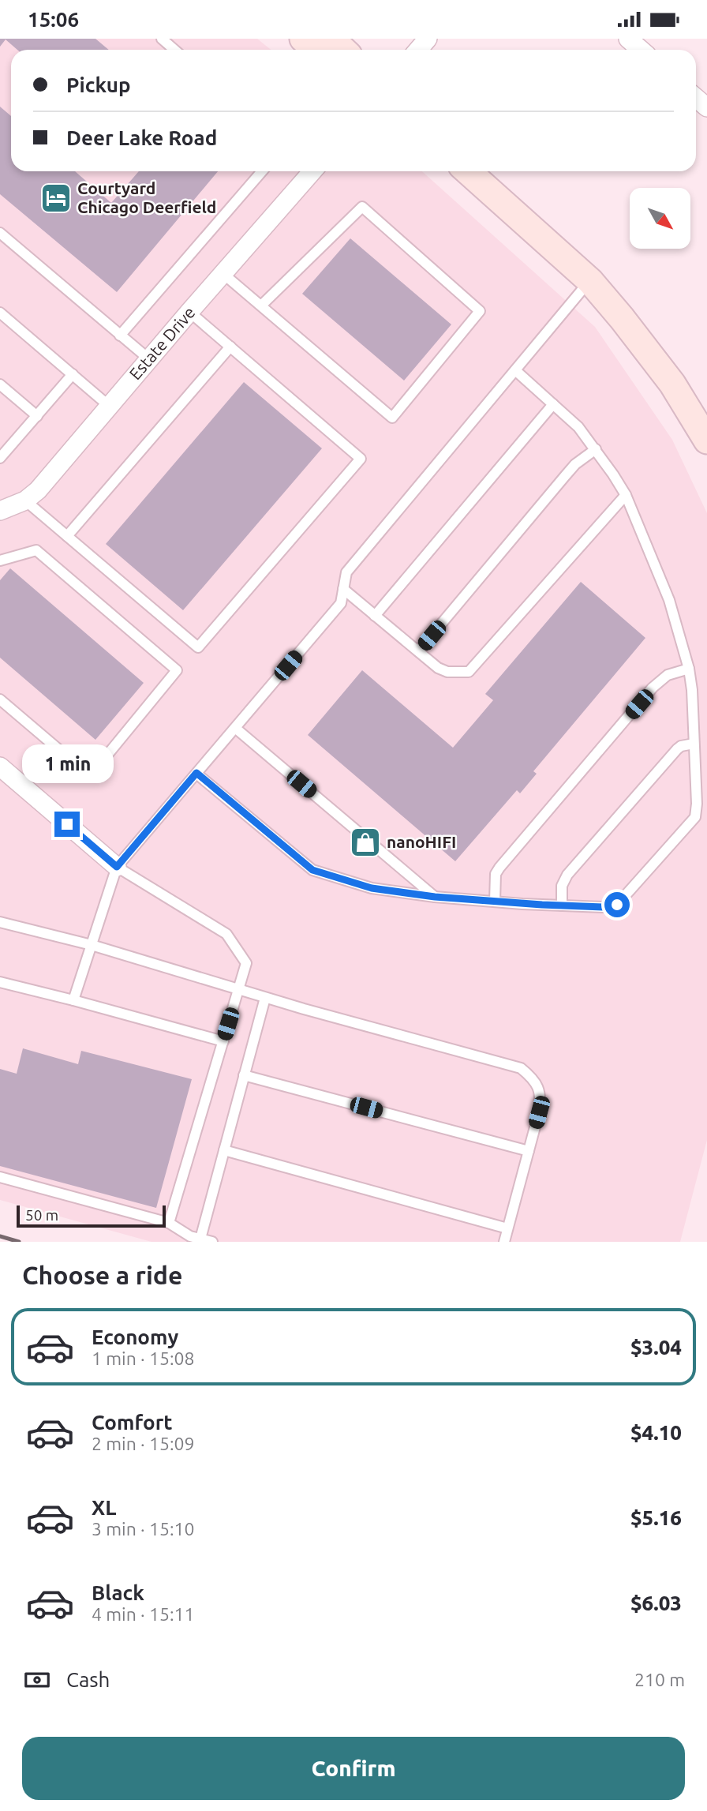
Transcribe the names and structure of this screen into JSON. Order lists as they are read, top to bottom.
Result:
{
  "streets": {
    "street": ["Estate Drive"]
  },
  "places": {
    "hotel": ["Courtyard Chicago Deerfield"],
    "shop": ["nanoHIFI"]
  },
  "scale_bar": "50 m",
  "north": "bottom right",
  "page": {
    "status": "15:06",
    "banner": ["Pickup", "Deer Lake Road"],
    "bubble": "1 min",
    "scale": "50 m",
    "heading": "Choose a ride",
    "list": [
      {
        "name": "Economy",
        "note": "1 min · 15:08",
        "value": "$3.04"
      },
      {
        "name": "Comfort",
        "note": "2 min · 15:09",
        "value": "$4.10"
      },
      {
        "name": "XL",
        "note": "3 min · 15:10",
        "value": "$5.16"
      },
      {
        "name": "Black",
        "note": "4 min · 15:11",
        "value": "$6.03"
      }
    ],
    "pay": ["Cash", "210 m"],
    "buttons": "Confirm"
  }
}
